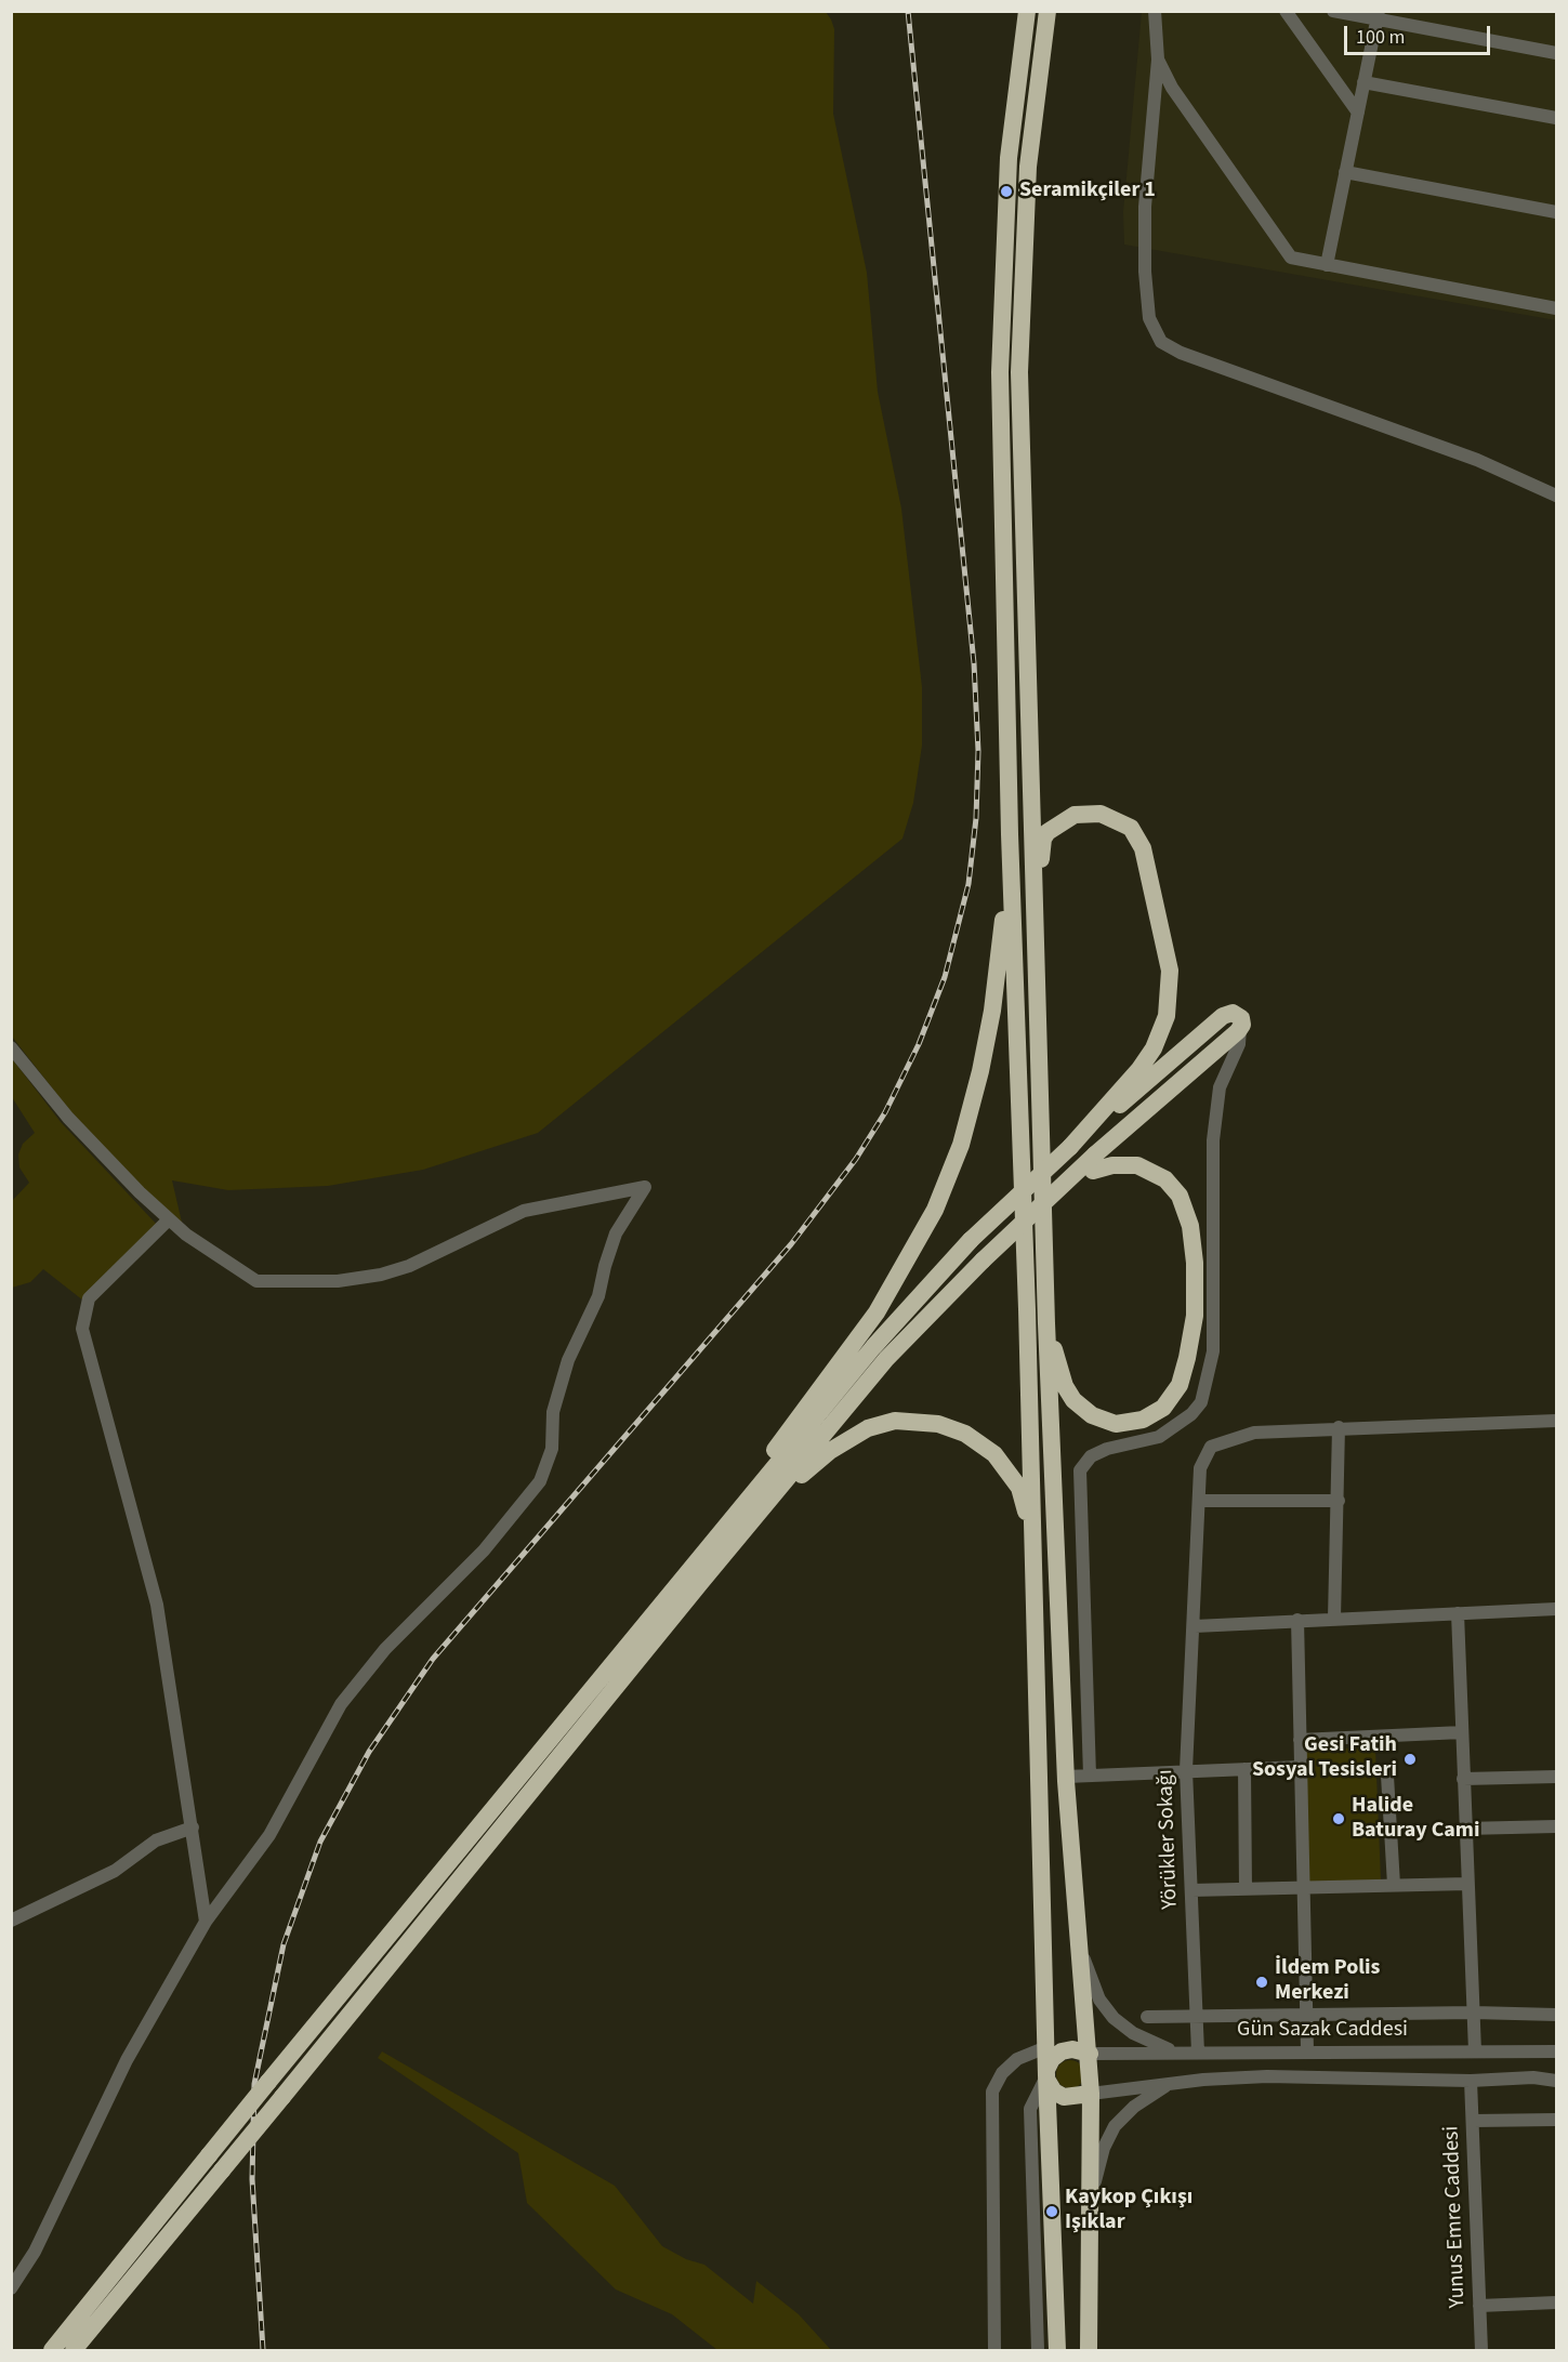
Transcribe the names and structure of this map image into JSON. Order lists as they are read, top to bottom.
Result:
{
  "streets": {
    "street": ["Yörükler Sokağı", "Gün Sazak Caddesi", "Yunus Emre Caddesi"]
  },
  "crossings": [
    ["Yörükler Sokağı", "Gün Sazak Caddesi"]
  ],
  "places": [
    "Seramikçiler 1",
    "Gesi Fatih Sosyal Tesisleri",
    "Halide Baturay Cami",
    "İldem Polis Merkezi",
    "Kaykop Çıkışı Işıklar"
  ],
  "scale_bar": "100 m"
}
